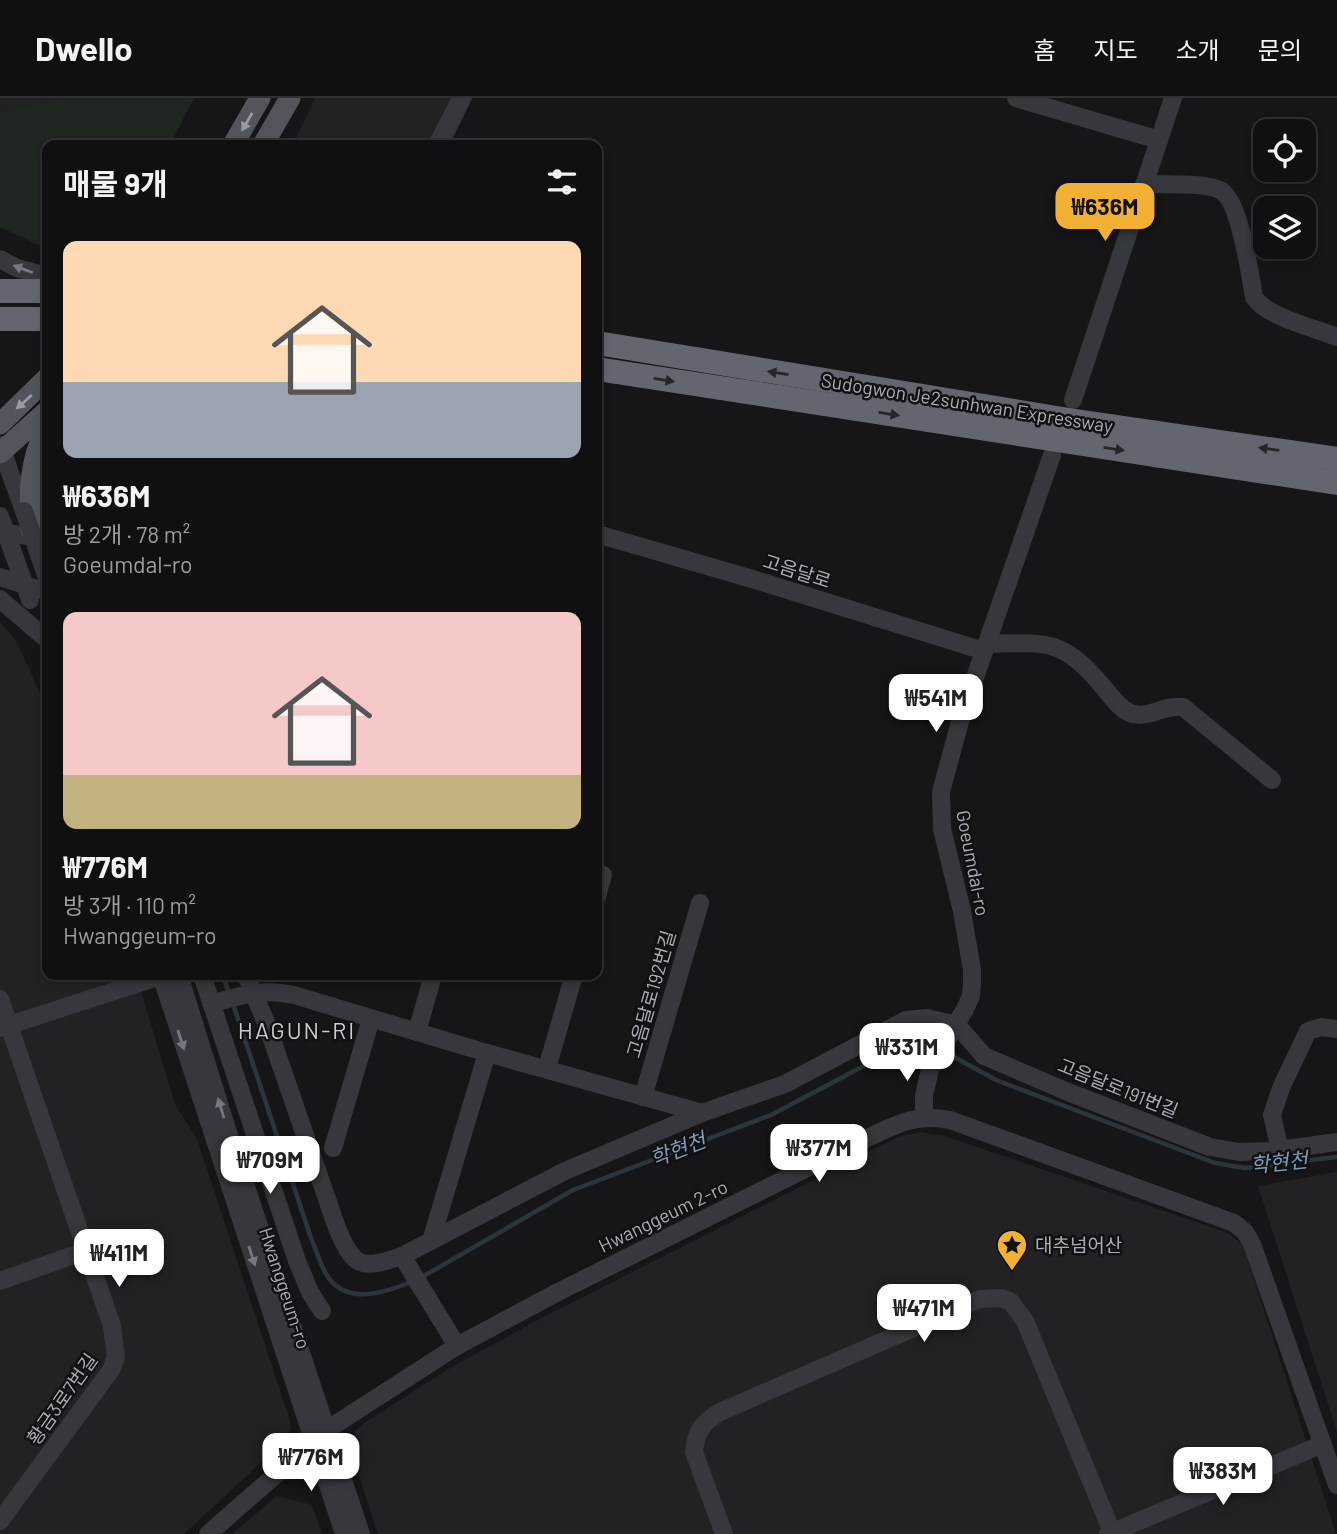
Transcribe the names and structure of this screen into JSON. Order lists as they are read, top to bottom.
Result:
{
  "streets": {
    "highway": ["Sudogwon Je2sunhwan Expressway"],
    "street": [
      "고음달로",
      "Goeumdal-ro",
      "고음달로192번길",
      "고음달로191번길",
      "Hwanggeum 2-ro",
      "Hwanggeum-ro",
      "황금3로7번길"
    ]
  },
  "crossings": [
    ["고음달로", "Goeumdal-ro"],
    ["Goeumdal-ro", "고음달로191번길"],
    ["Goeumdal-ro", "Hwanggeum 2-ro"],
    ["Hwanggeum 2-ro", "Hwanggeum-ro"]
  ],
  "districts": ["HAGUN-RI"],
  "water": ["학현천"],
  "places": {
    "place": ["대추넘어산"]
  },
  "page": {
    "header": "Dwello",
    "nav": [
      "홈",
      "지도",
      "소개",
      "문의"
    ],
    "heading": "매물 9개",
    "price": [
      "₩636M",
      "₩541M",
      "₩331M",
      "₩377M",
      "₩709M",
      "₩411M",
      "₩471M",
      "₩776M",
      "₩383M"
    ],
    "list": [
      {
        "name": "₩636M",
        "note": "방 2개 · 78 m² · Goeumdal-ro"
      },
      {
        "name": "₩776M",
        "note": "방 3개 · 110 m² · Hwanggeum-ro"
      }
    ]
  }
}
